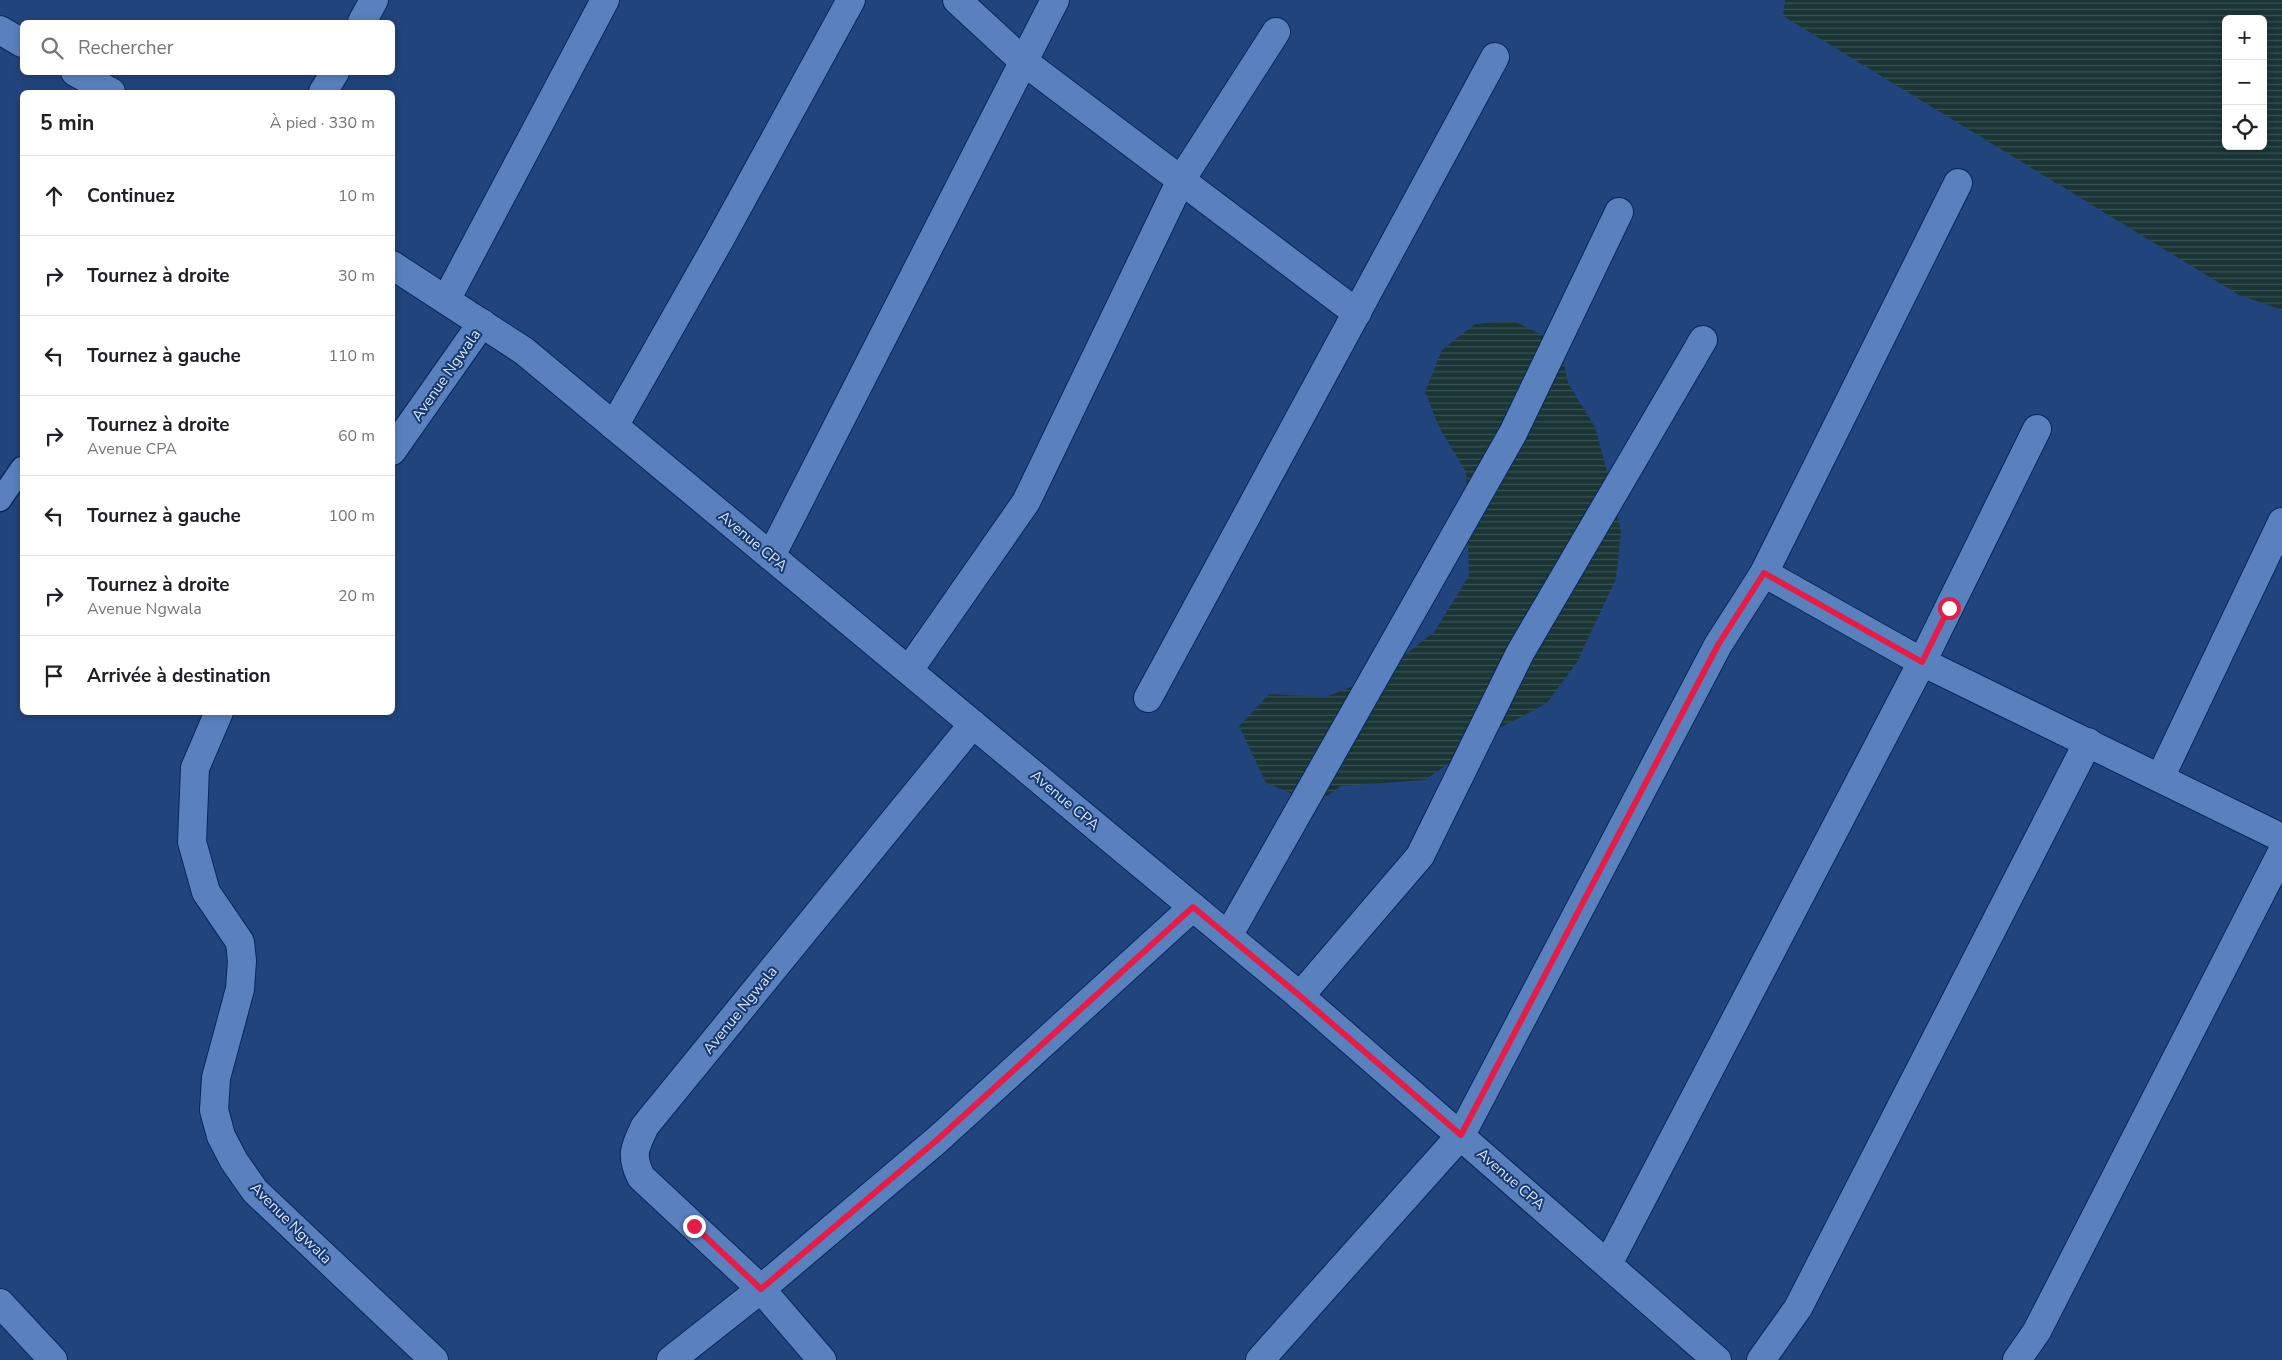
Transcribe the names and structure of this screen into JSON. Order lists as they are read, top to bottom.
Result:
{
  "streets": {
    "street": ["Avenue Ngwala", "Avenue CPA"]
  },
  "crossings": [
    ["Avenue Ngwala", "Avenue CPA"]
  ],
  "page": {
    "map_buttons": ["+", "−"],
    "search": "Rechercher",
    "heading": ["5 min", "À pied · 330 m"],
    "list": [
      ["Continuez", "10 m"],
      ["Tournez à droite", "30 m"],
      ["Tournez à gauche", "110 m"],
      ["Tournez à droite", "Avenue CPA", "60 m"],
      ["Tournez à gauche", "100 m"],
      ["Tournez à droite", "Avenue Ngwala", "20 m"],
      "Arrivée à destination"
    ]
  }
}
